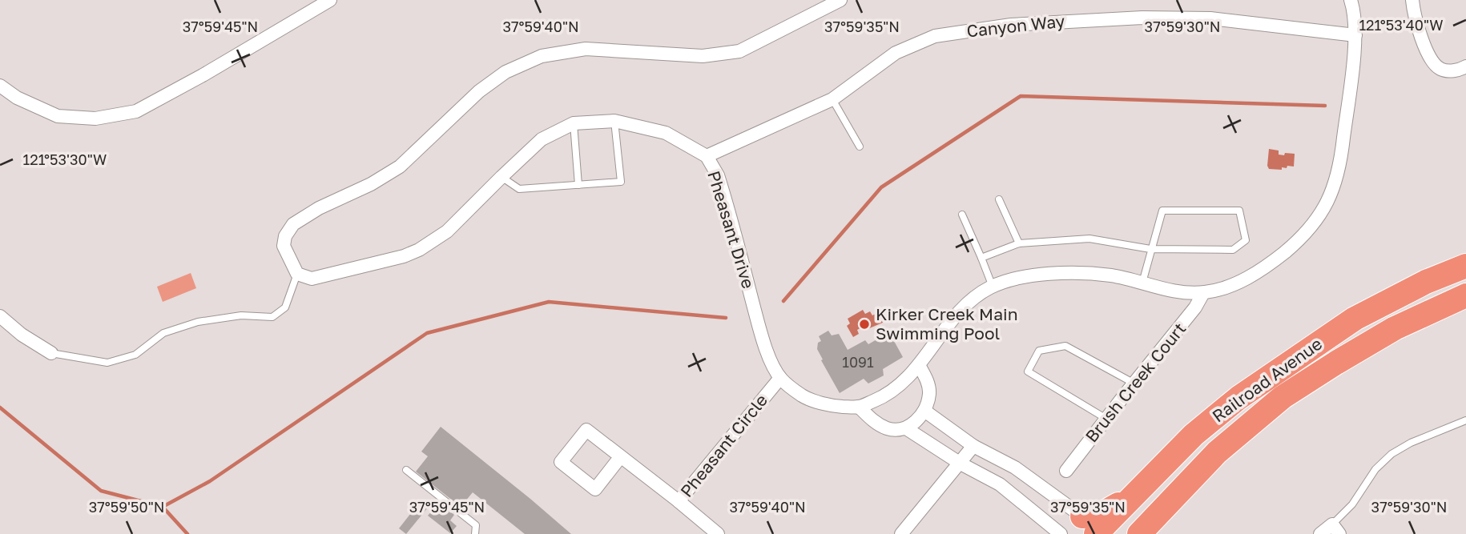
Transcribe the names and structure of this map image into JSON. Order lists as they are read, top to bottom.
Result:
{
  "streets": {
    "highway": ["Railroad Avenue"],
    "street": [
      "Canyon Way",
      "Pheasant Drive",
      "Brush Creek Court",
      "Pheasant Circle"
    ]
  },
  "crossings": [
    ["Canyon Way", "Pheasant Drive"],
    ["Pheasant Drive", "Brush Creek Court"],
    ["Pheasant Drive", "Pheasant Circle"]
  ],
  "places": ["Kirker Creek Main Swimming Pool"],
  "house_numbers": ["1091"],
  "coordinates": [
    "121°53'40\"W",
    "37°59'45\"N",
    "37°59'40\"N",
    "37°59'35\"N",
    "37°59'30\"N",
    "121°53'30\"W",
    "37°59'50\"N"
  ]
}
